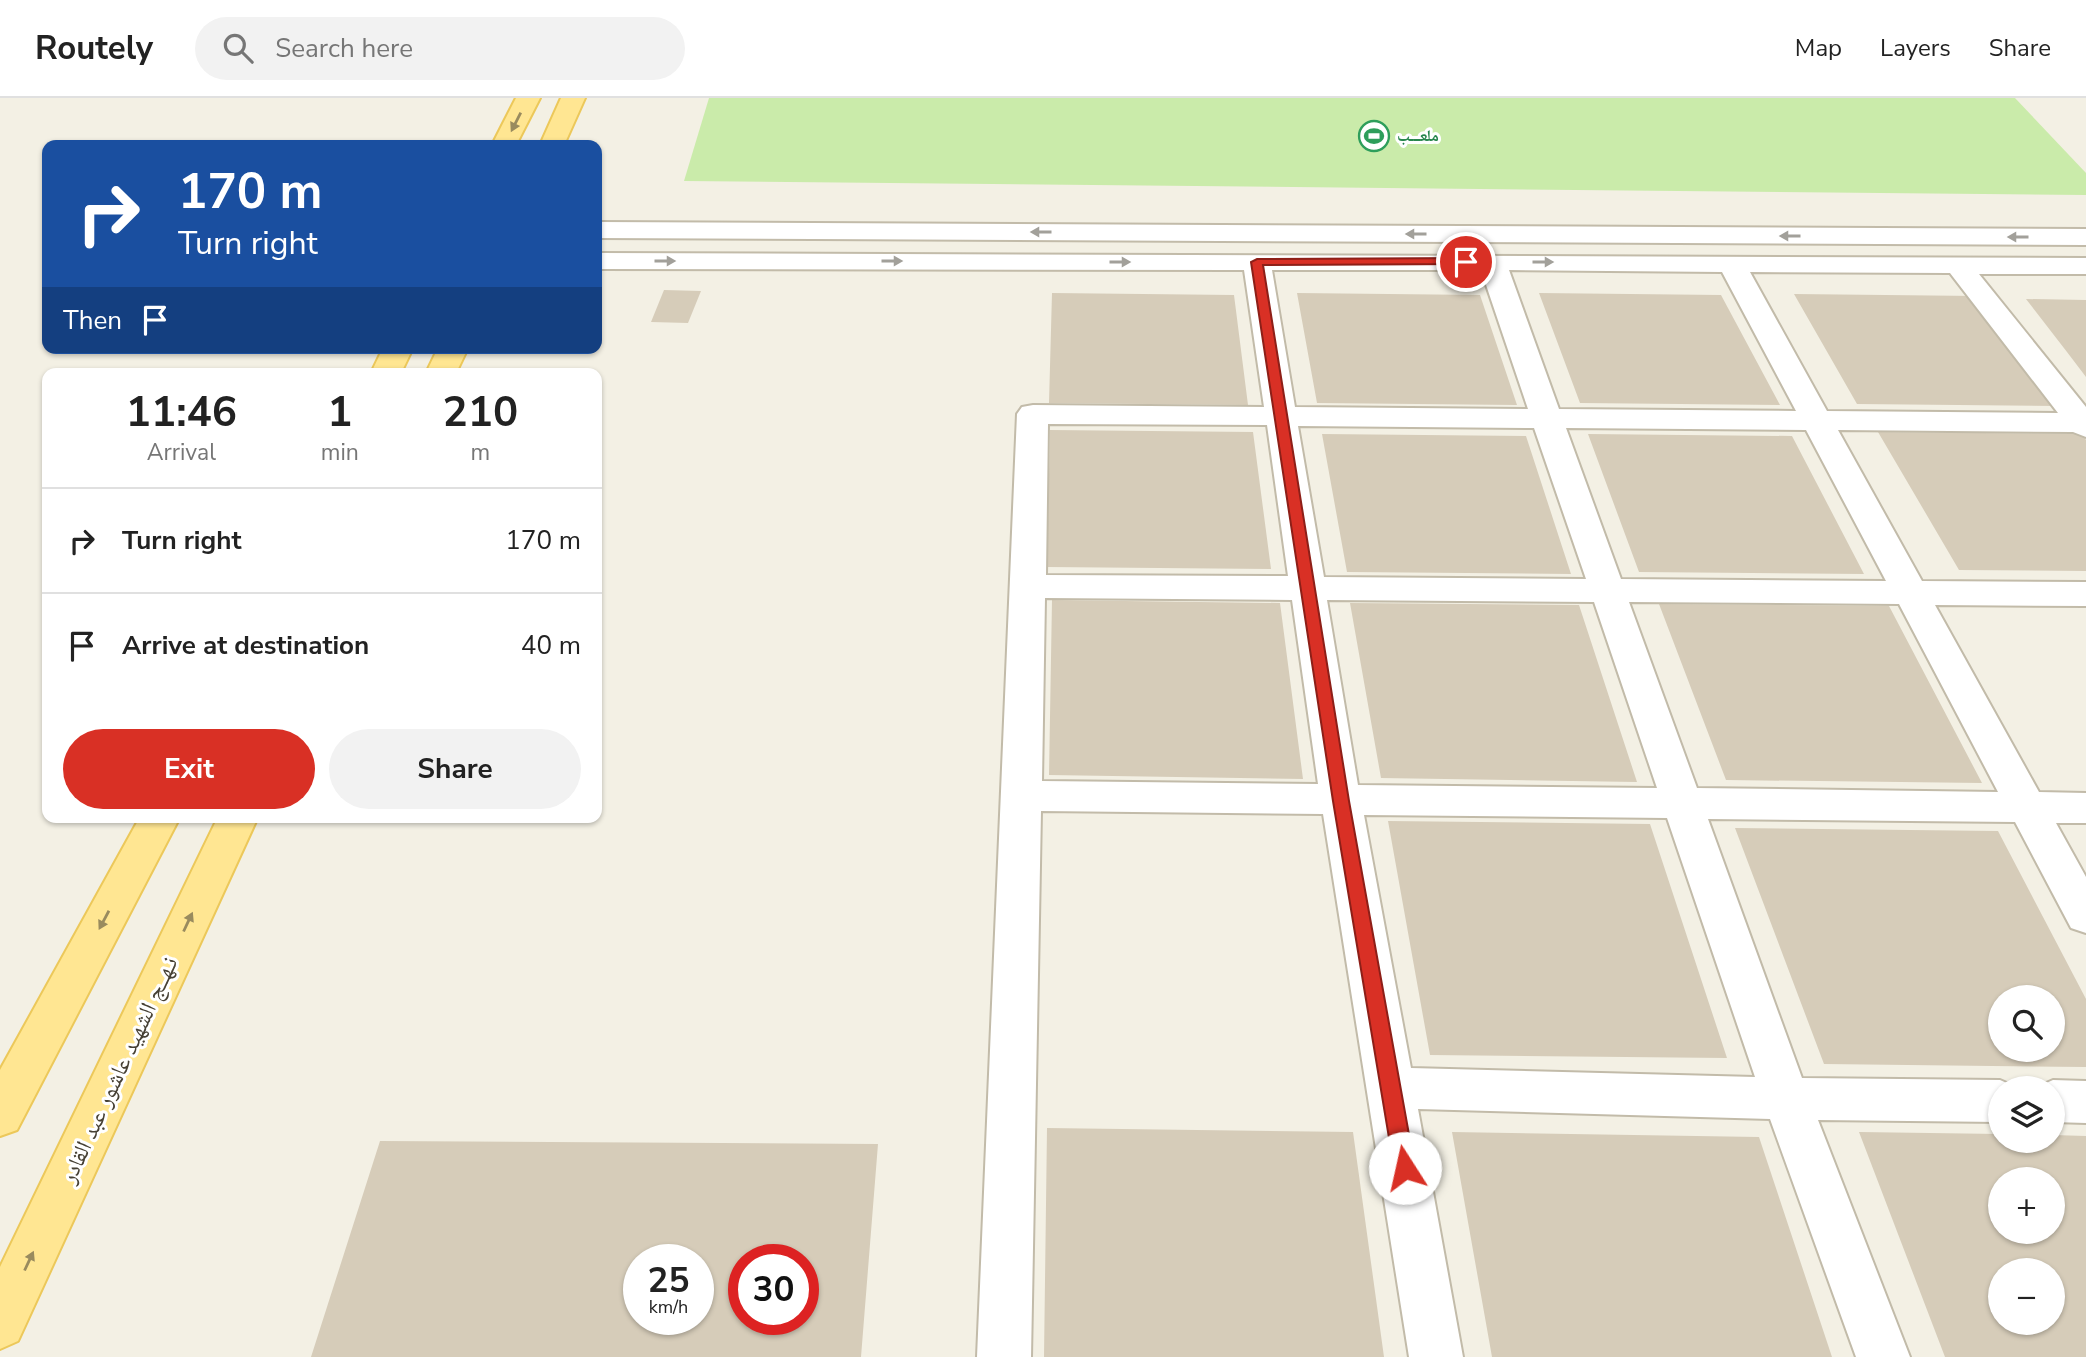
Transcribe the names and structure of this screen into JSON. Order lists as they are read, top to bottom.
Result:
{
  "streets": {
    "main road": ["نـهــج الشهيد عاشور عبد القادر"]
  },
  "places": {
    "sports": ["ملعـــب"]
  },
  "page": {
    "header": "Routely",
    "search": "Search here",
    "nav": ["Map", "Layers", "Share"],
    "turn": ["170 m", "Turn right"],
    "then": "Then",
    "eta": [
      "11:46",
      "Arrival",
      "1",
      "min",
      "210",
      "m"
    ],
    "list": [
      {
        "name": "Turn right",
        "value": "170 m"
      },
      {
        "name": "Arrive at destination",
        "value": "40 m"
      }
    ],
    "buttons": ["Exit", "Share"],
    "map_buttons": ["+", "−"],
    "speed": "25 km/h",
    "limit": "30"
  }
}
